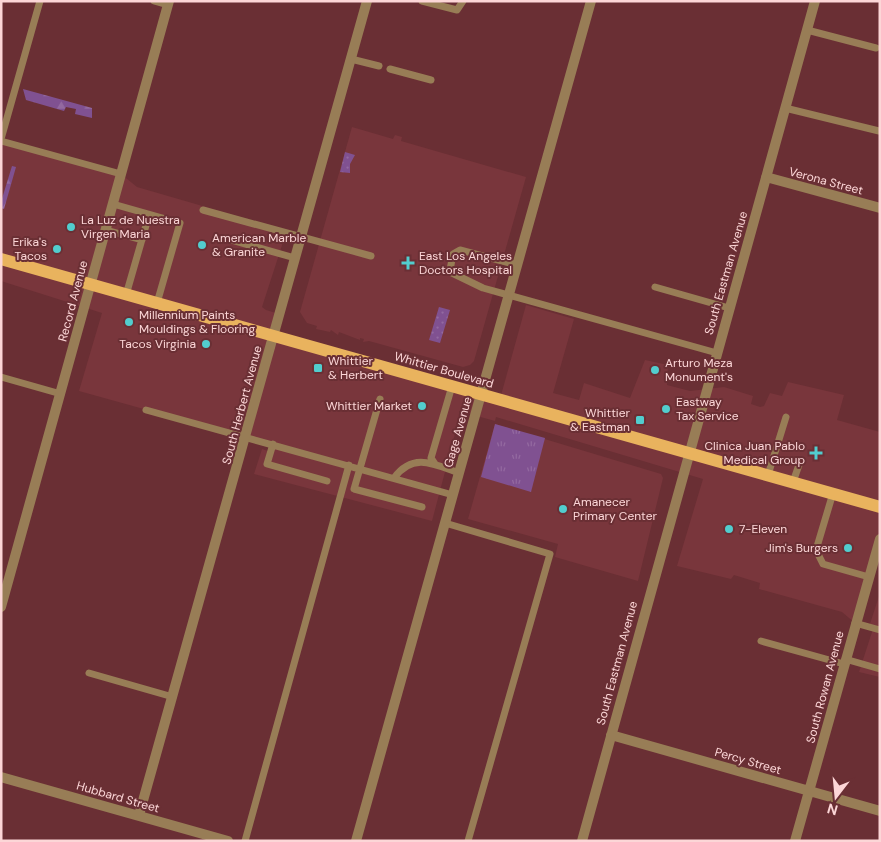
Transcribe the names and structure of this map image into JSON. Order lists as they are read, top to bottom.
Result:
{
  "streets": {
    "main road": ["Whittier Boulevard"],
    "street": [
      "Verona Street",
      "South Eastman Avenue",
      "Record Avenue",
      "South Herbert Avenue",
      "Gage Avenue",
      "South Rowan Avenue",
      "Percy Street",
      "Hubbard Street"
    ]
  },
  "crossings": [
    ["Verona Street", "South Eastman Avenue"],
    ["South Eastman Avenue", "Whittier Boulevard"],
    ["South Eastman Avenue", "Percy Street"],
    ["Record Avenue", "Whittier Boulevard"],
    ["Whittier Boulevard", "South Herbert Avenue"],
    ["Whittier Boulevard", "Gage Avenue"],
    ["South Herbert Avenue", "Hubbard Street"],
    ["South Rowan Avenue", "Percy Street"]
  ],
  "places": {
    "other": [
      "La Luz de Nuestra Virgen Maria",
      "American Marble & Granite",
      "Erika's Tacos",
      "Millennium Paints Mouldings & Flooring",
      "Tacos Virginia",
      "Arturo Meza Monument's",
      "Whittier Market",
      "Eastway Tax Service",
      "Amanecer Primary Center",
      "7-Eleven",
      "Jim's Burgers"
    ],
    "health": ["East Los Angeles Doctors Hospital", "Clinica Juan Pablo Medical Group"],
    "transit": ["Whittier & Herbert", "Whittier & Eastman"]
  },
  "north": "bottom"
}
